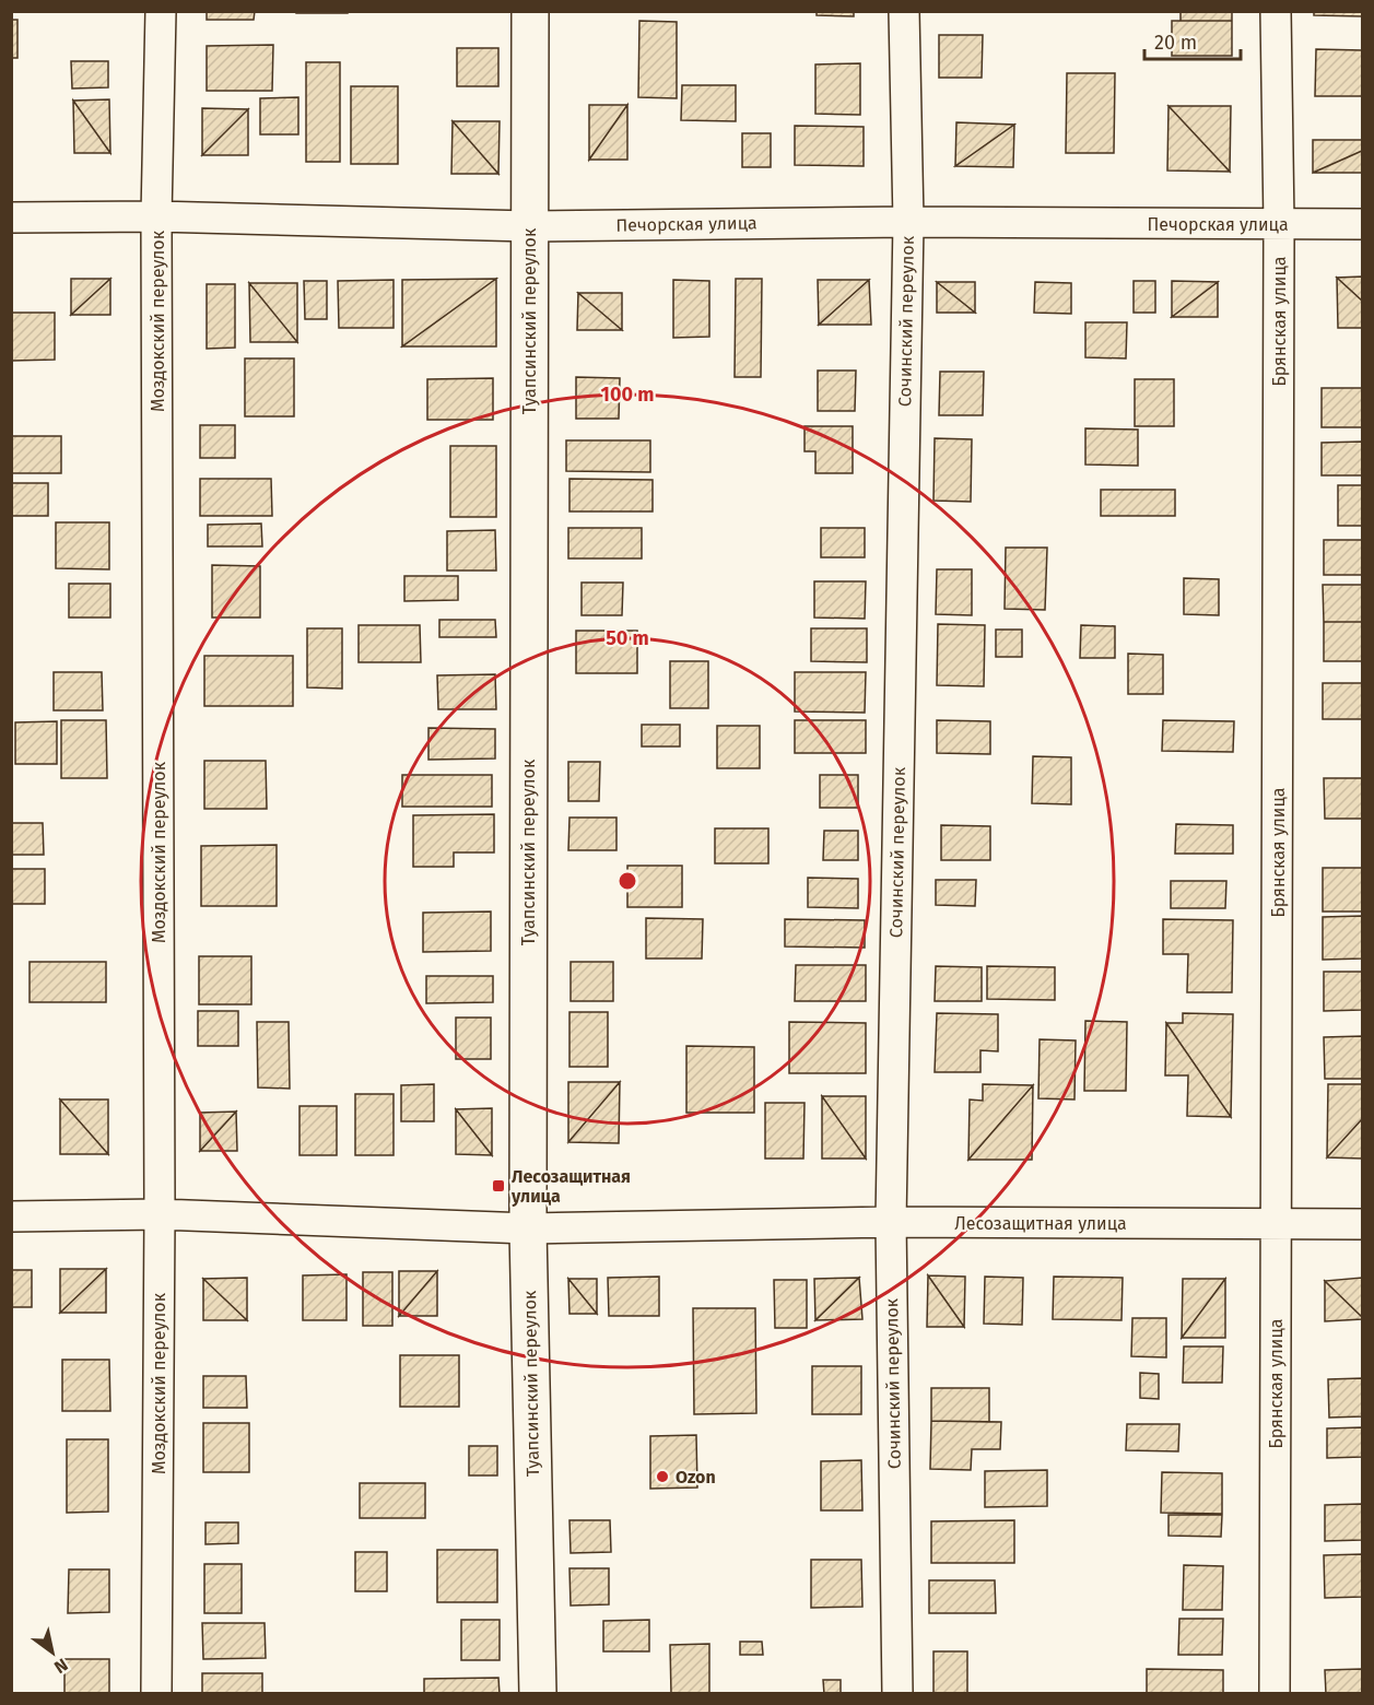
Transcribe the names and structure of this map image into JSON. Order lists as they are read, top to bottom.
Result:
{
  "streets": {
    "street": [
      "Печорская улица",
      "Моздокский переулок",
      "Туапсинский переулок",
      "Сочинский переулок",
      "Брянская улица",
      "Лесозащитная улица"
    ]
  },
  "crossings": [
    ["Печорская улица", "Моздокский переулок"],
    ["Печорская улица", "Туапсинский переулок"],
    ["Печорская улица", "Сочинский переулок"],
    ["Печорская улица", "Брянская улица"],
    ["Моздокский переулок", "Лесозащитная улица"],
    ["Туапсинский переулок", "Лесозащитная улица"],
    ["Сочинский переулок", "Лесозащитная улица"],
    ["Брянская улица", "Лесозащитная улица"]
  ],
  "places": {
    "transit": ["Лесозащитная улица"],
    "other": ["Ozon"]
  },
  "scale_bar": "20 m",
  "north": "bottom right",
  "rings": ["100 m", "50 m"]
}
